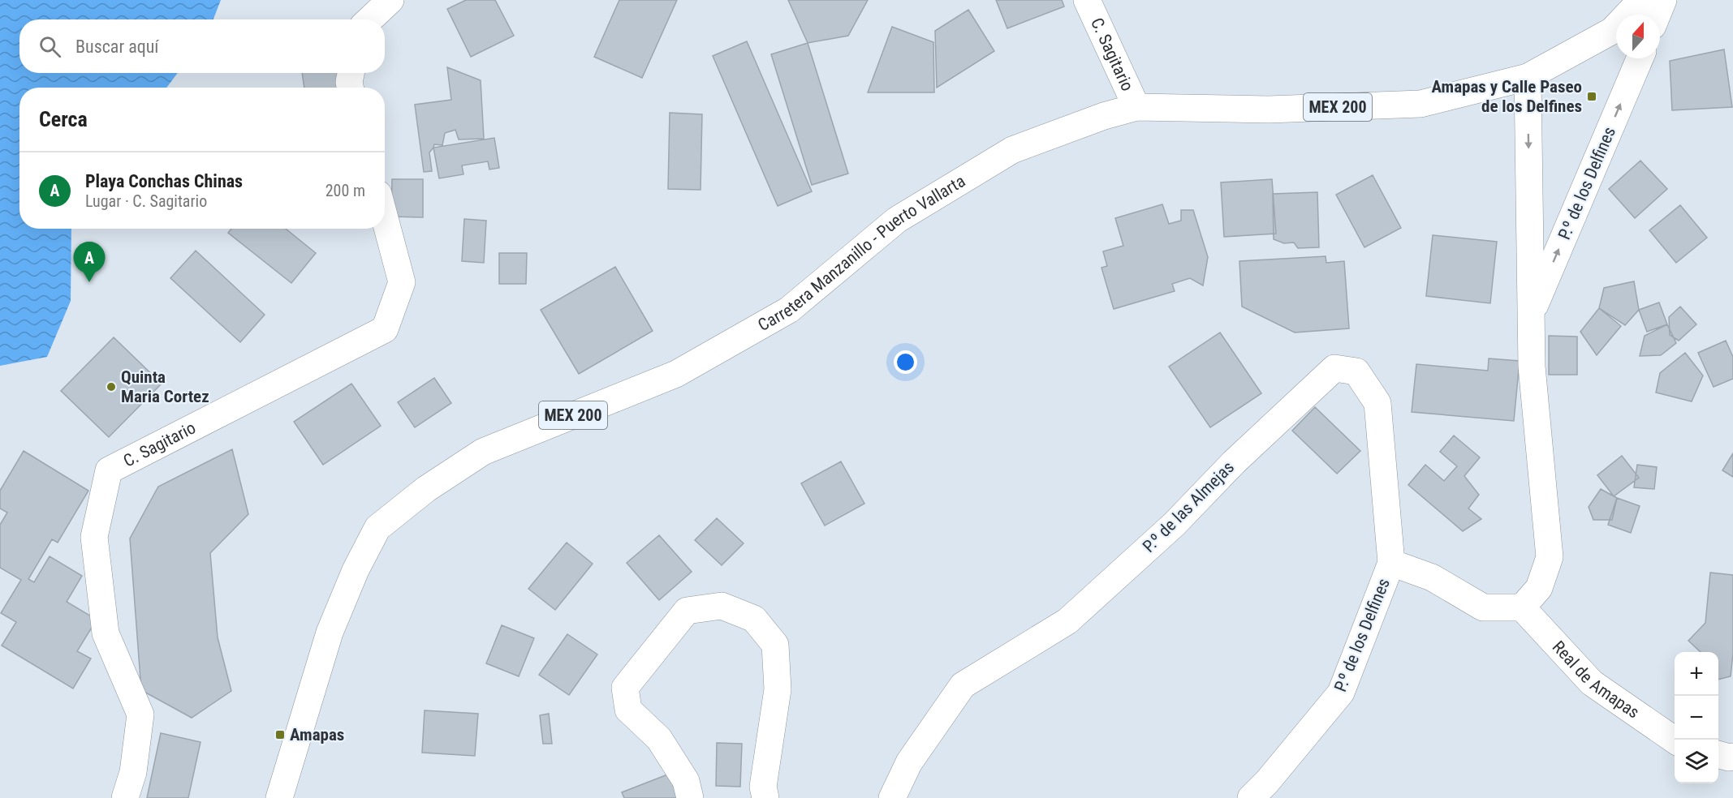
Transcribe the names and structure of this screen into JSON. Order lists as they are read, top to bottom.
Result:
{
  "streets": {
    "main road": [
      "C. Sagitario",
      "MEX 200",
      "P.º de los Delfines",
      "Carretera Manzanillo - Puerto Vallarta",
      "P.º de las Almejas",
      "Real de Amapas"
    ]
  },
  "crossings": [
    ["C. Sagitario", "Carretera Manzanillo - Puerto Vallarta"],
    ["P.º de los Delfines", "Carretera Manzanillo - Puerto Vallarta"],
    ["P.º de los Delfines", "P.º de las Almejas"],
    ["P.º de los Delfines", "Real de Amapas"]
  ],
  "places": {
    "transit": ["Amapas y Calle Paseo de los Delfines", "Amapas"],
    "other": ["Quinta Maria Cortez"]
  },
  "north": "top",
  "page": {
    "search": "Buscar aquí",
    "heading": "Cerca",
    "list": [
      {
        "mark": "A",
        "name": "Playa Conchas Chinas",
        "note": "Lugar · C. Sagitario",
        "value": "200 m"
      }
    ],
    "pins": "A",
    "map_buttons": ["+", "−"]
  }
}
